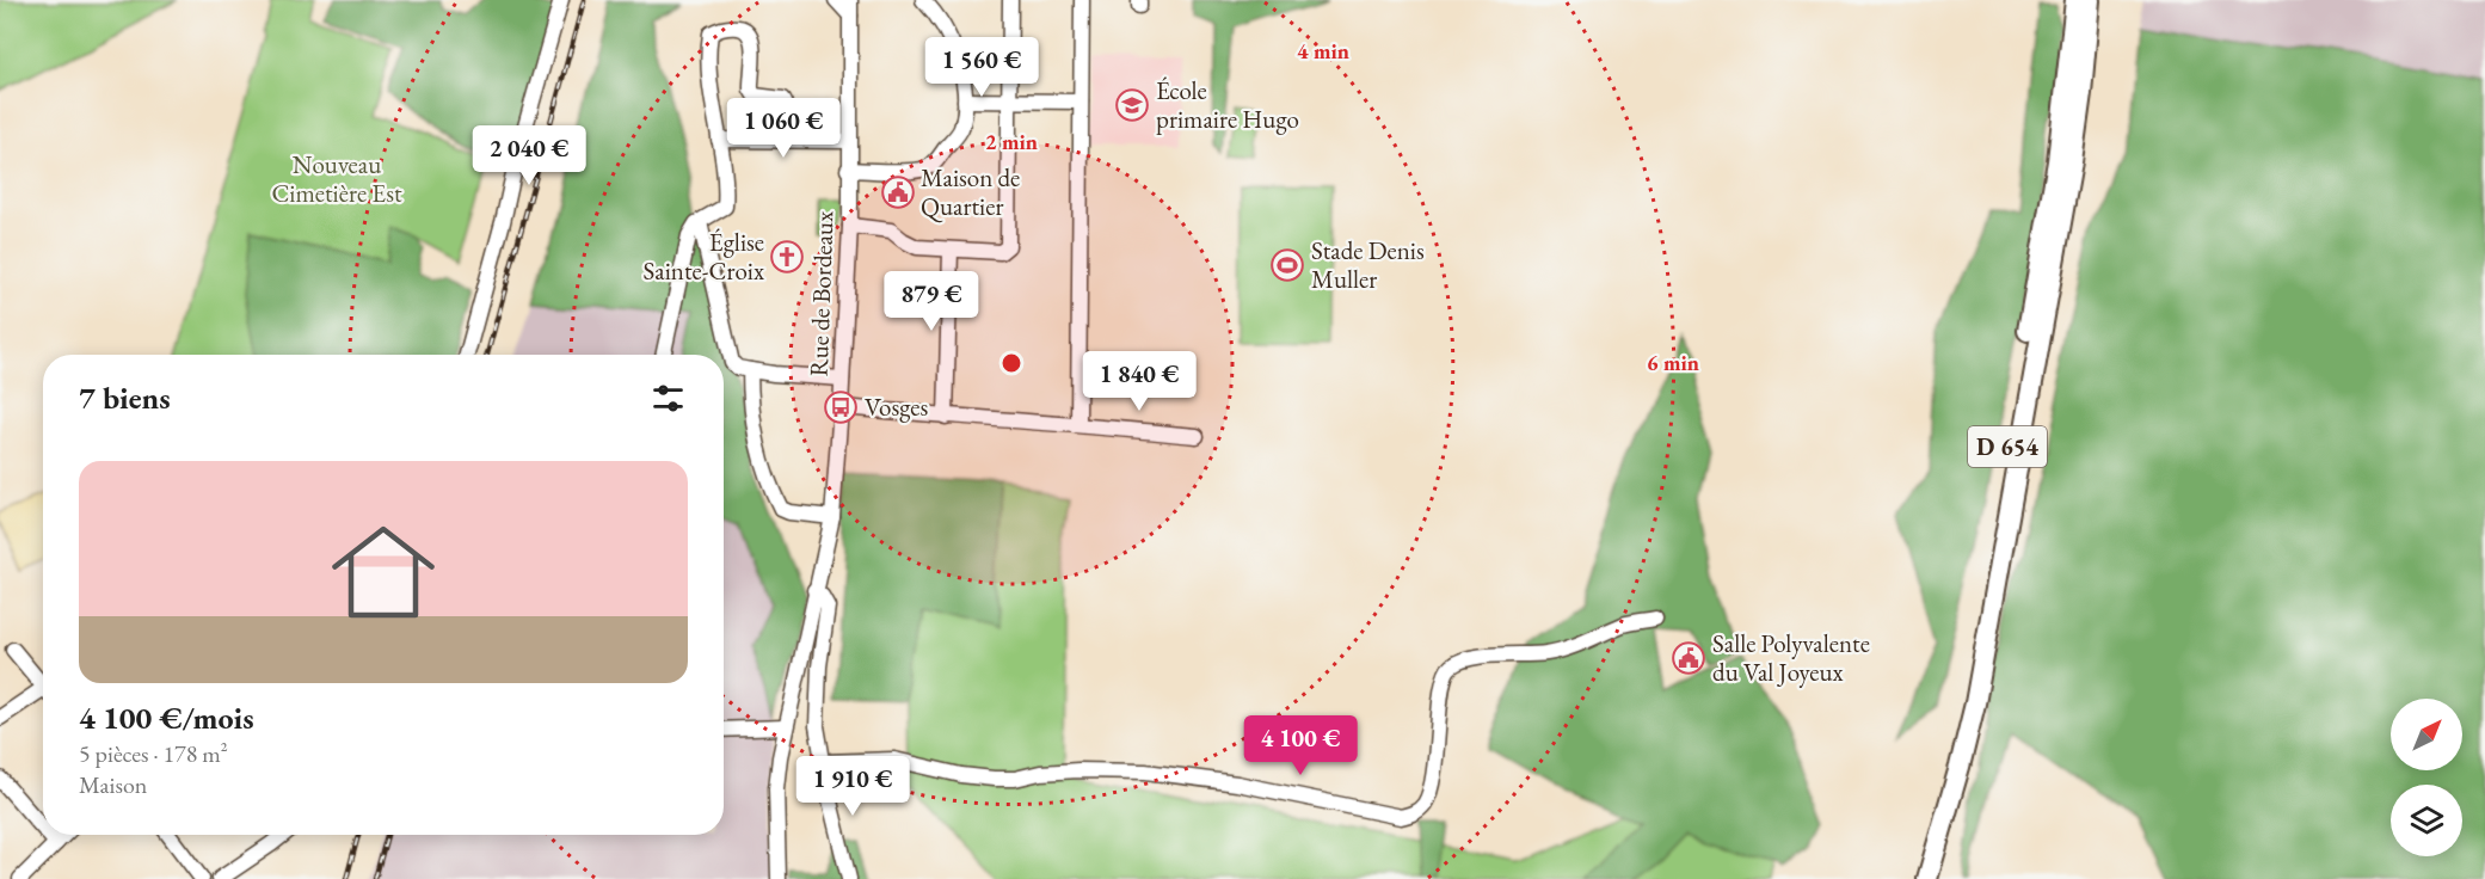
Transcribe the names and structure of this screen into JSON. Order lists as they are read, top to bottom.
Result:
{
  "streets": {
    "highway": ["D 654"],
    "street": ["Rue de Bordeaux"]
  },
  "parks": ["Nouveau Cimetière Est"],
  "places": {
    "school or university": ["École primaire Hugo"],
    "public building": ["Maison de Quartier", "Salle Polyvalente du Val Joyeux"],
    "church": ["Église Sainte-Croix"],
    "sports": ["Stade Denis Muller"],
    "bus stop": ["Vosges"]
  },
  "north": "top right",
  "page": {
    "price": [
      "1 560 €",
      "1 060 €",
      "2 040 €",
      "879 €",
      "1 840 €",
      "4 100 €",
      "1 910 €"
    ],
    "heading": "7 biens",
    "list": [
      {
        "name": "4 100 €/mois",
        "note": "5 pièces · 178 m² · Maison"
      }
    ]
  },
  "rings": ["4 min", "2 min", "6 min"]
}
